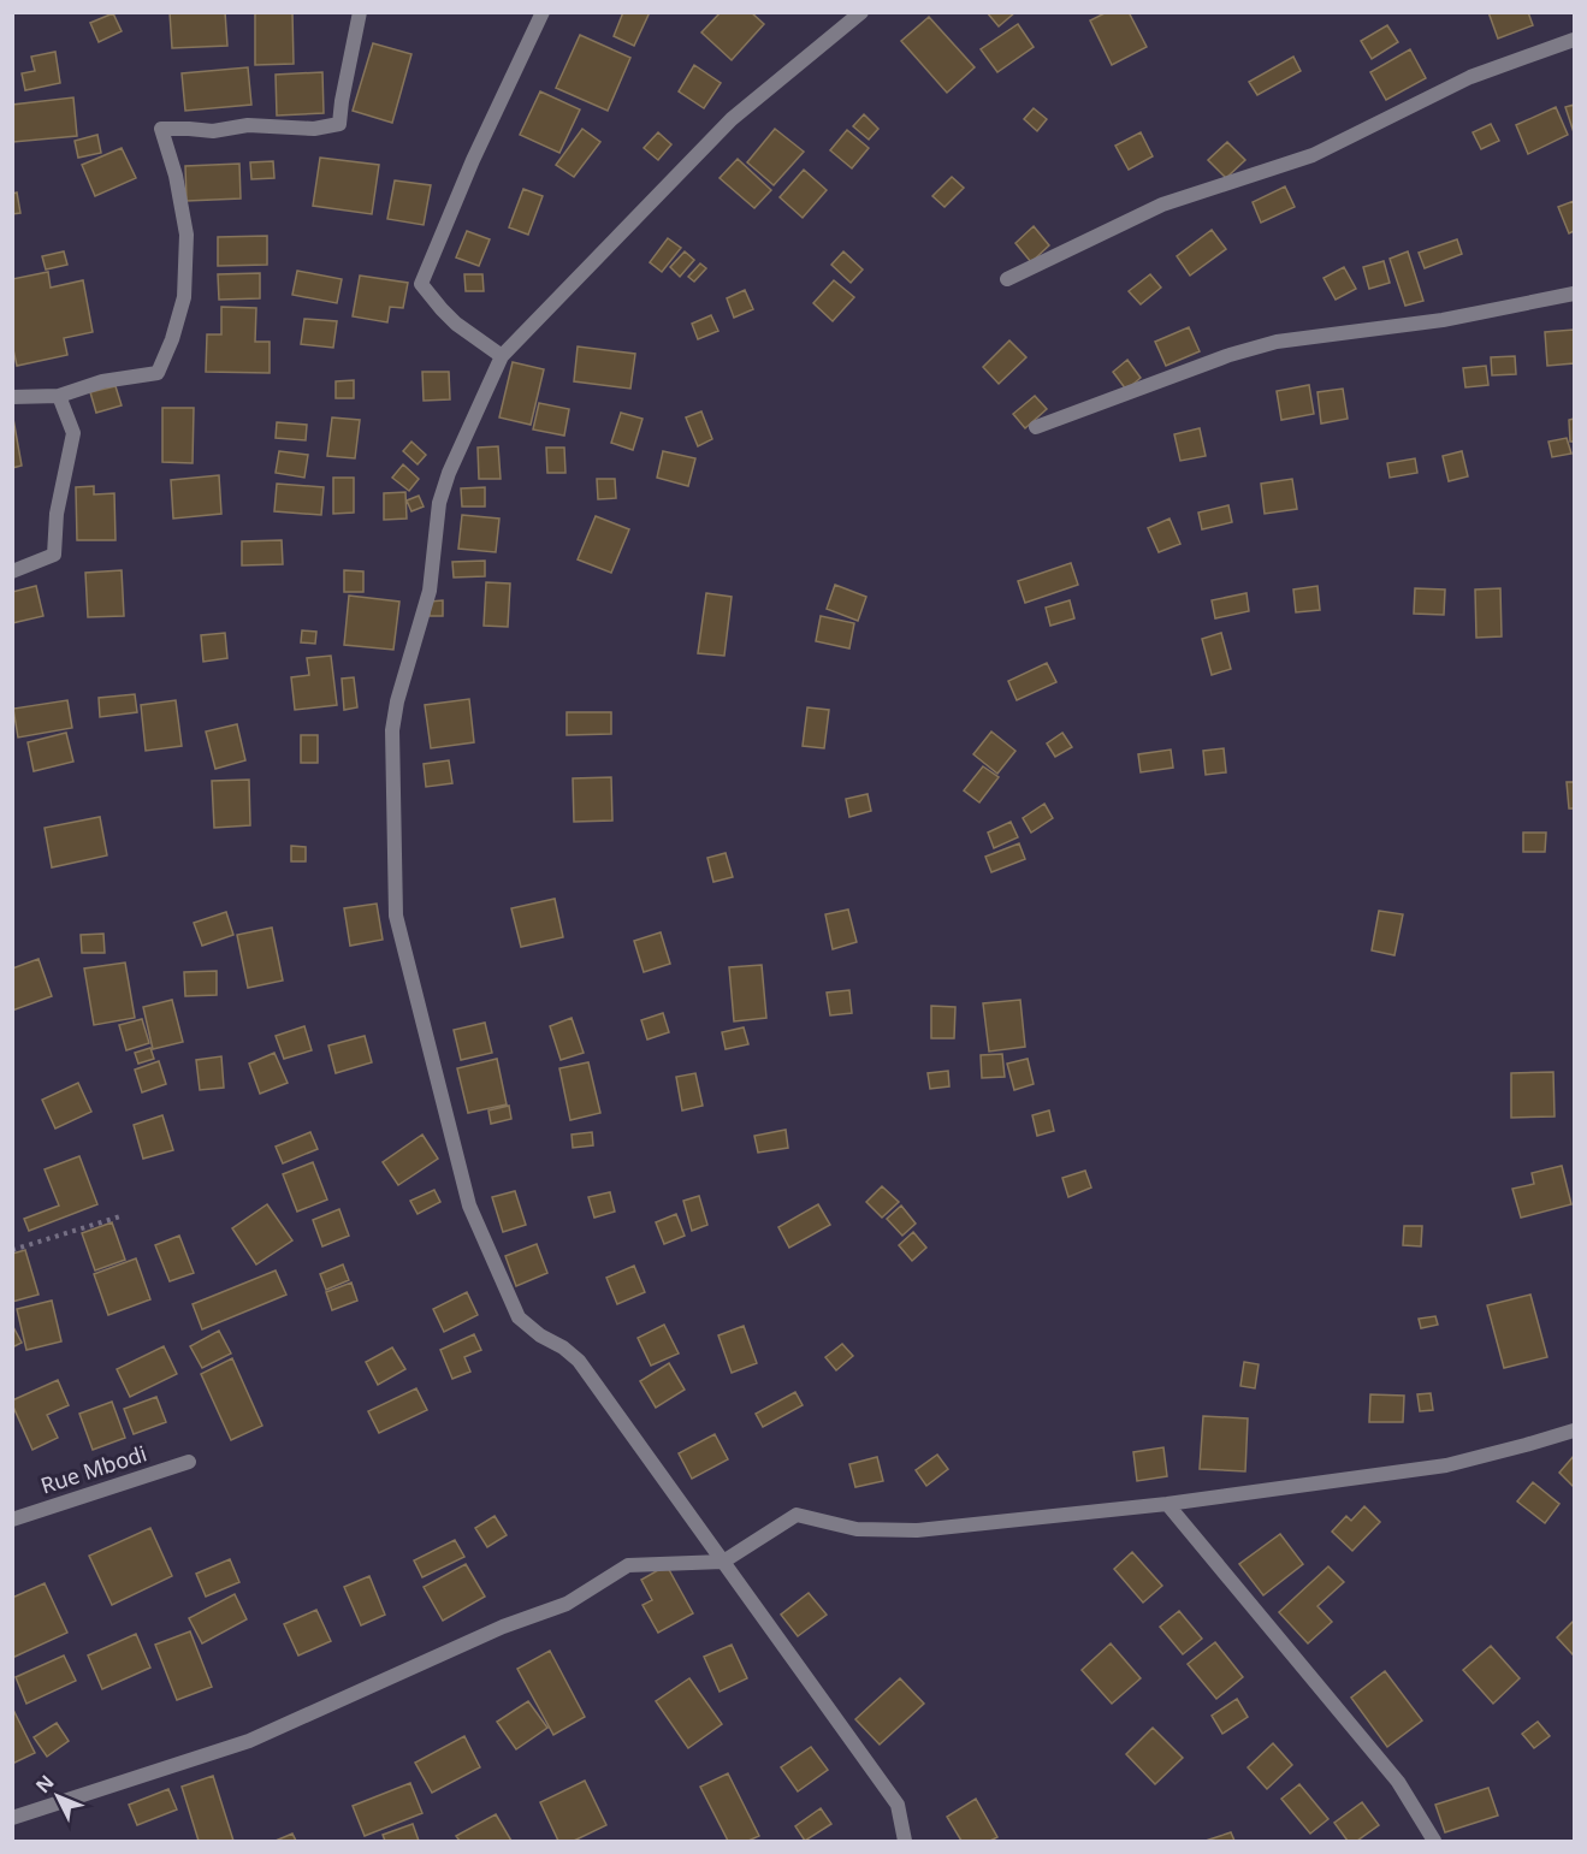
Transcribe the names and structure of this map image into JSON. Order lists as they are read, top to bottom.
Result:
{
  "streets": {
    "street": ["Rue Mbodi"]
  },
  "north": "top left"
}
